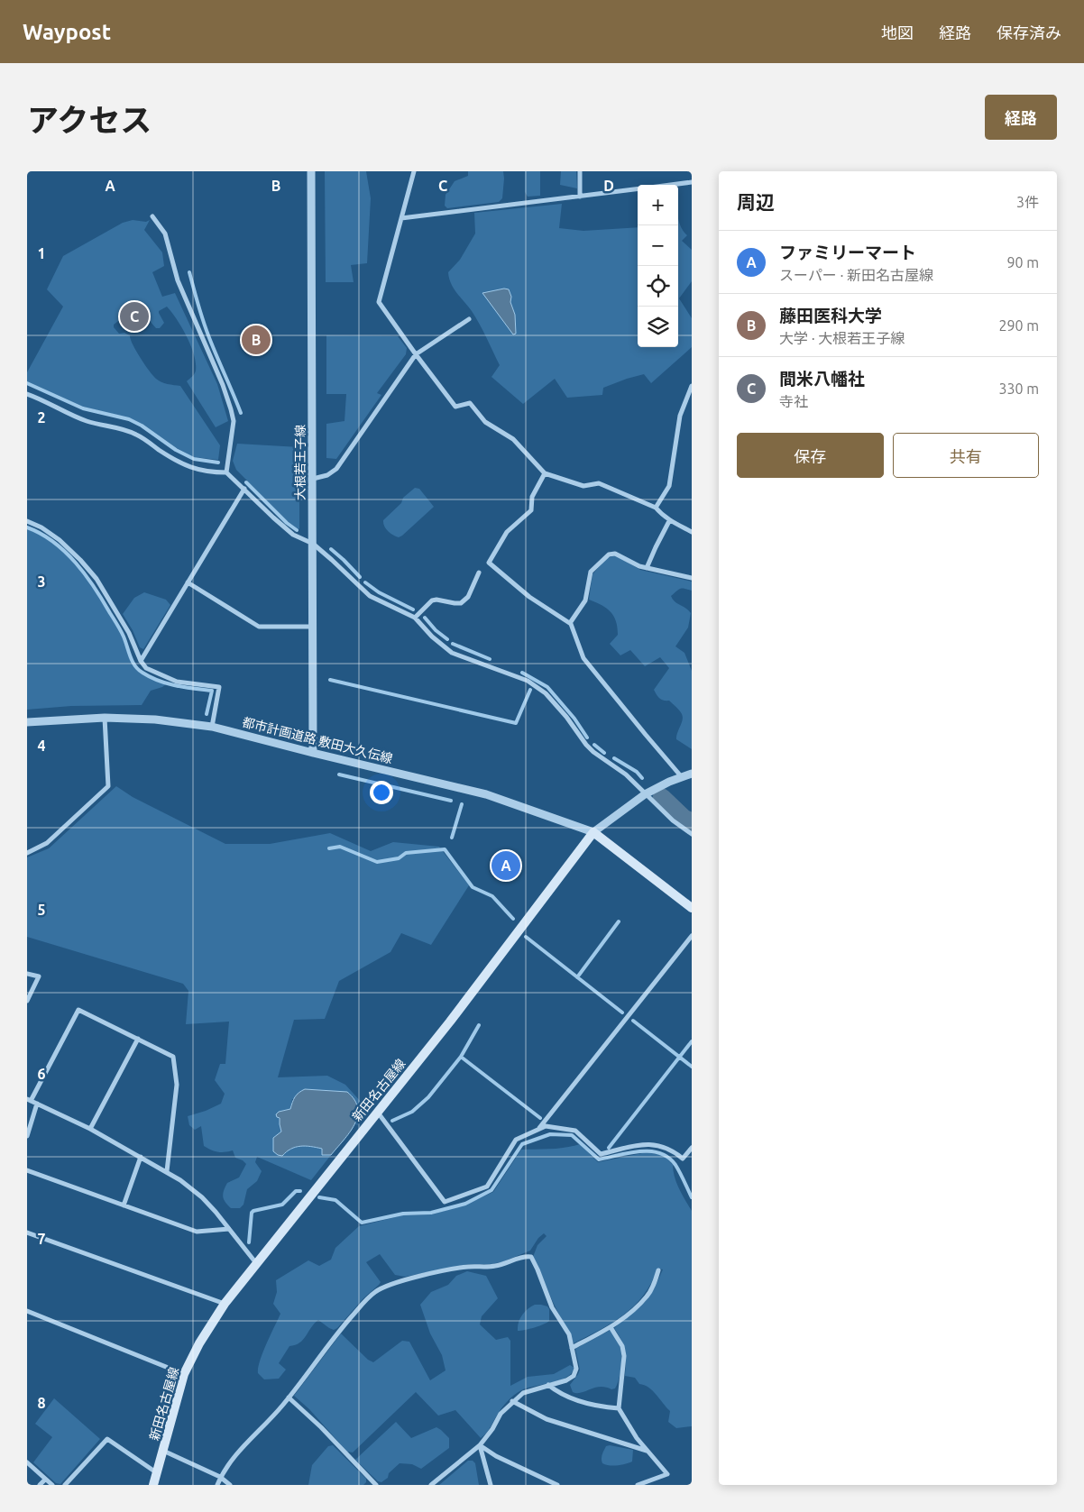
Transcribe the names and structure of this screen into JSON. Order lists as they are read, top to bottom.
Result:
{
  "streets": {
    "main road": ["新田名古屋線"],
    "street": ["大根若王子線", "都市計画道路 敷田大久伝線"]
  },
  "crossings": [
    ["大根若王子線", "都市計画道路 敷田大久伝線"],
    ["都市計画道路 敷田大久伝線", "新田名古屋線"]
  ],
  "page": {
    "header": "Waypost",
    "nav": ["地図", "経路", "保存済み"],
    "title": "アクセス",
    "buttons": [
      "経路",
      ["保存", "共有"]
    ],
    "heading": ["周辺", "3件"],
    "map_buttons": ["+", "−"],
    "list": [
      {
        "mark": "A",
        "name": "ファミリーマート",
        "note": "スーパー · 新田名古屋線",
        "value": "90 m"
      },
      {
        "mark": "B",
        "name": "藤田医科大学",
        "note": "大学 · 大根若王子線",
        "value": "290 m"
      },
      {
        "mark": "C",
        "name": "間米八幡社",
        "note": "寺社",
        "value": "330 m"
      }
    ],
    "pins": ["C", "B", "A"]
  },
  "grid": {
    "columns": [
      "A",
      "B",
      "C",
      "D"
    ],
    "rows": [
      "1",
      "2",
      "3",
      "4",
      "5",
      "6",
      "7",
      "8"
    ]
  }
}
